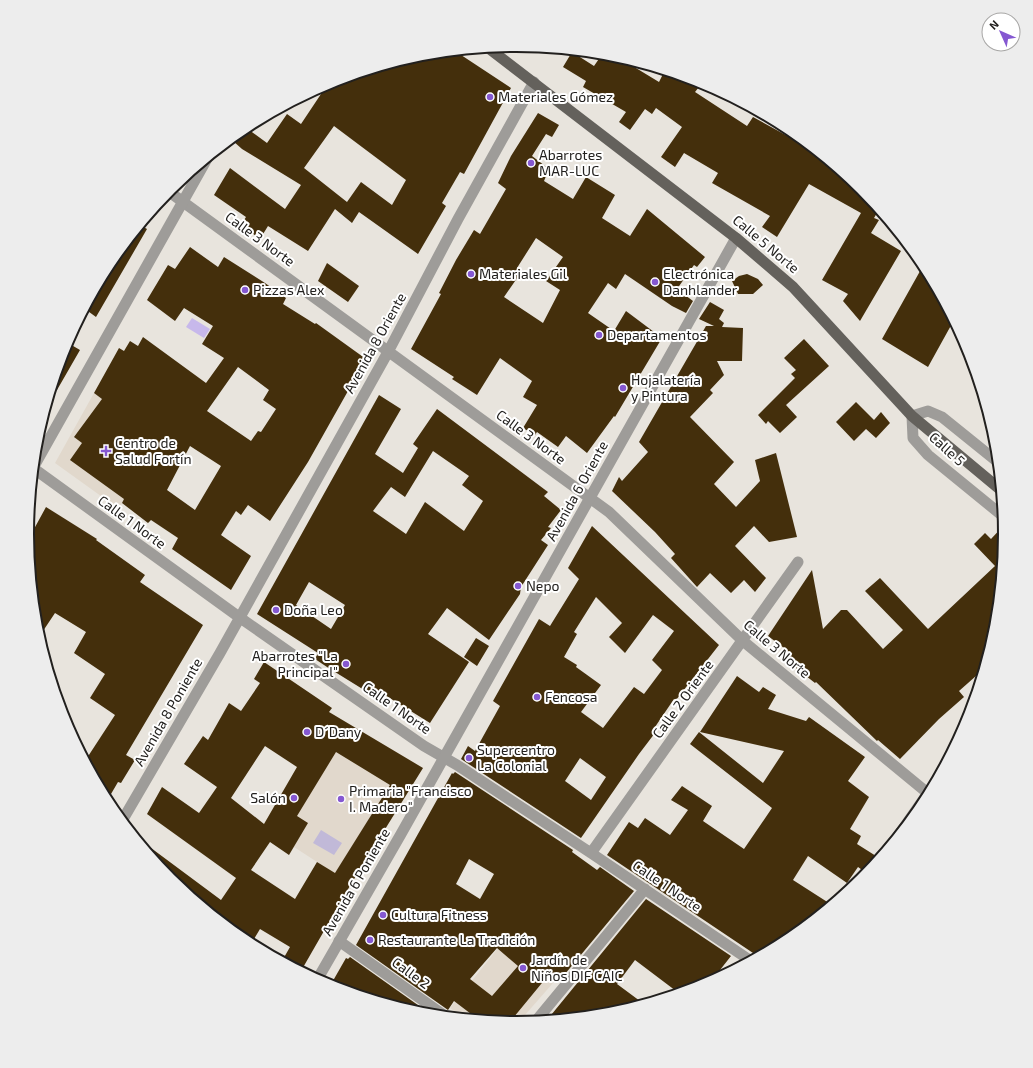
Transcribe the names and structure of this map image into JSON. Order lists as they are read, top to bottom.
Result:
{
  "streets": {
    "main road": ["Calle 5 Norte"],
    "street": [
      "Calle 3 Norte",
      "Avenida 8 Oriente",
      "Calle 5",
      "Avenida 6 Oriente",
      "Calle 1 Norte",
      "Calle 2 Oriente",
      "Avenida 8 Poniente",
      "Avenida 6 Poniente",
      "Calle 2"
    ]
  },
  "crossings": [
    ["Calle 3 Norte", "Avenida 8 Oriente"],
    ["Calle 3 Norte", "Avenida 6 Oriente"],
    ["Calle 3 Norte", "Calle 2 Oriente"],
    ["Calle 5 Norte", "Avenida 8 Oriente"],
    ["Calle 5 Norte", "Calle 5"],
    ["Calle 5 Norte", "Avenida 6 Oriente"],
    ["Avenida 8 Oriente", "Calle 1 Norte"],
    ["Avenida 8 Oriente", "Avenida 8 Poniente"],
    ["Avenida 6 Oriente", "Calle 1 Norte"],
    ["Avenida 6 Oriente", "Avenida 6 Poniente"],
    ["Calle 1 Norte", "Calle 2 Oriente"],
    ["Calle 1 Norte", "Avenida 8 Poniente"],
    ["Calle 1 Norte", "Avenida 6 Poniente"],
    ["Avenida 6 Poniente", "Calle 2"]
  ],
  "places": {
    "other": [
      "Materiales Gómez",
      "Abarrotes MAR-LUC",
      "Materiales Gil",
      "Electrónica Danhlander",
      "Pizzas Alex",
      "Departamentos",
      "Hojalatería y Pintura",
      "Nepo",
      "Doña Leo",
      "Abarrotes \"La Principal\"",
      "Fencosa",
      "D´Dany",
      "Supercentro La Colonial",
      "Salón",
      "Primaria \"Francisco I. Madero\"",
      "Cultura Fitness",
      "Restaurante La Tradición",
      "Jardín de Niños DIF CAIC"
    ],
    "health": ["Centro de Salud Fortín"]
  },
  "north": "top left"
}
